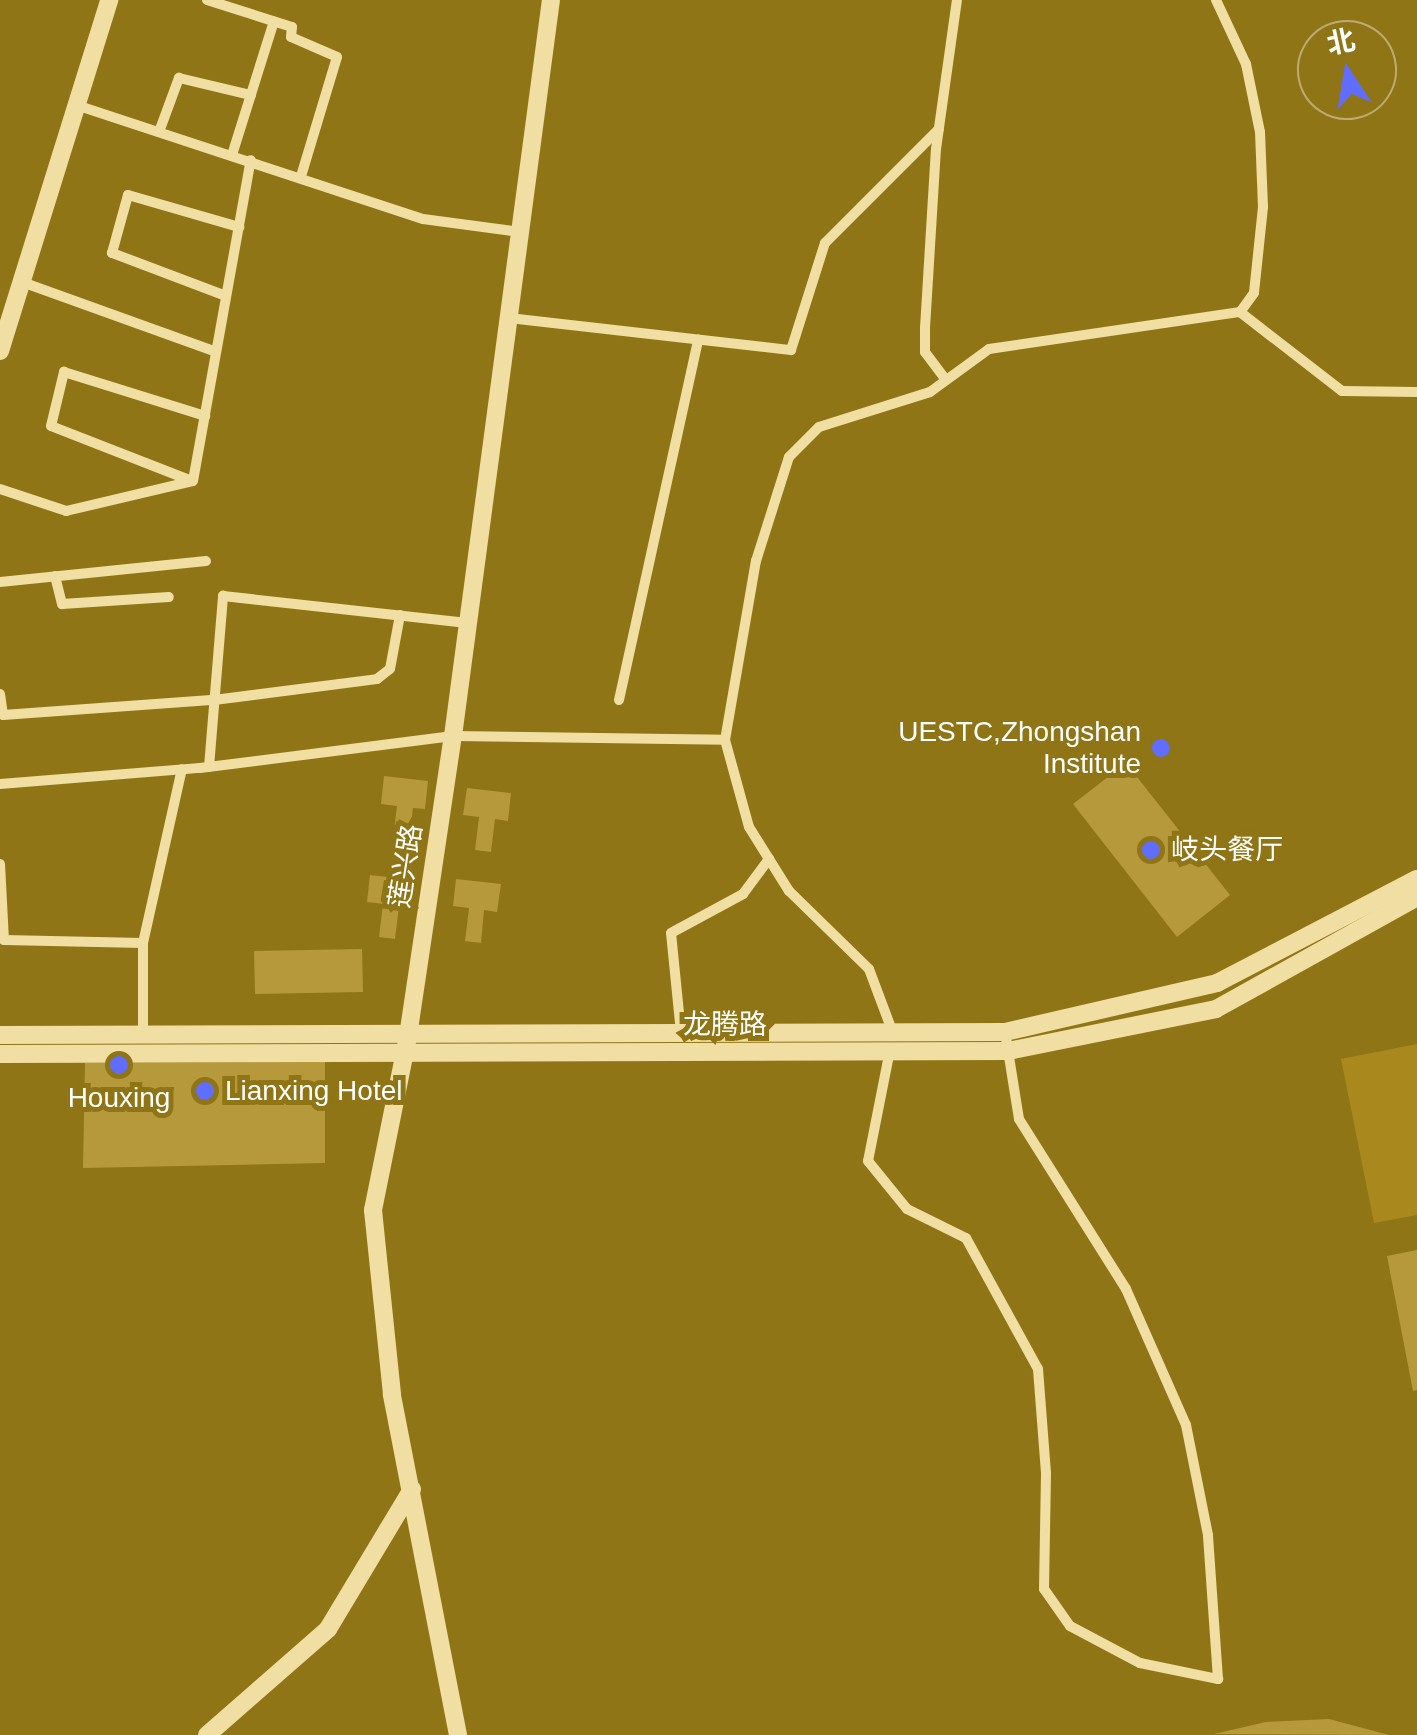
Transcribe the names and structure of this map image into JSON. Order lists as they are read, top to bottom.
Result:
{
  "streets": {
    "street": ["莲兴路", "龙腾路"]
  },
  "crossings": [
    ["莲兴路", "龙腾路"]
  ],
  "places": [
    "UESTC,Zhongshan Institute",
    "岐头餐厅",
    "Houxing",
    "Lianxing Hotel"
  ],
  "north": "top"
}
